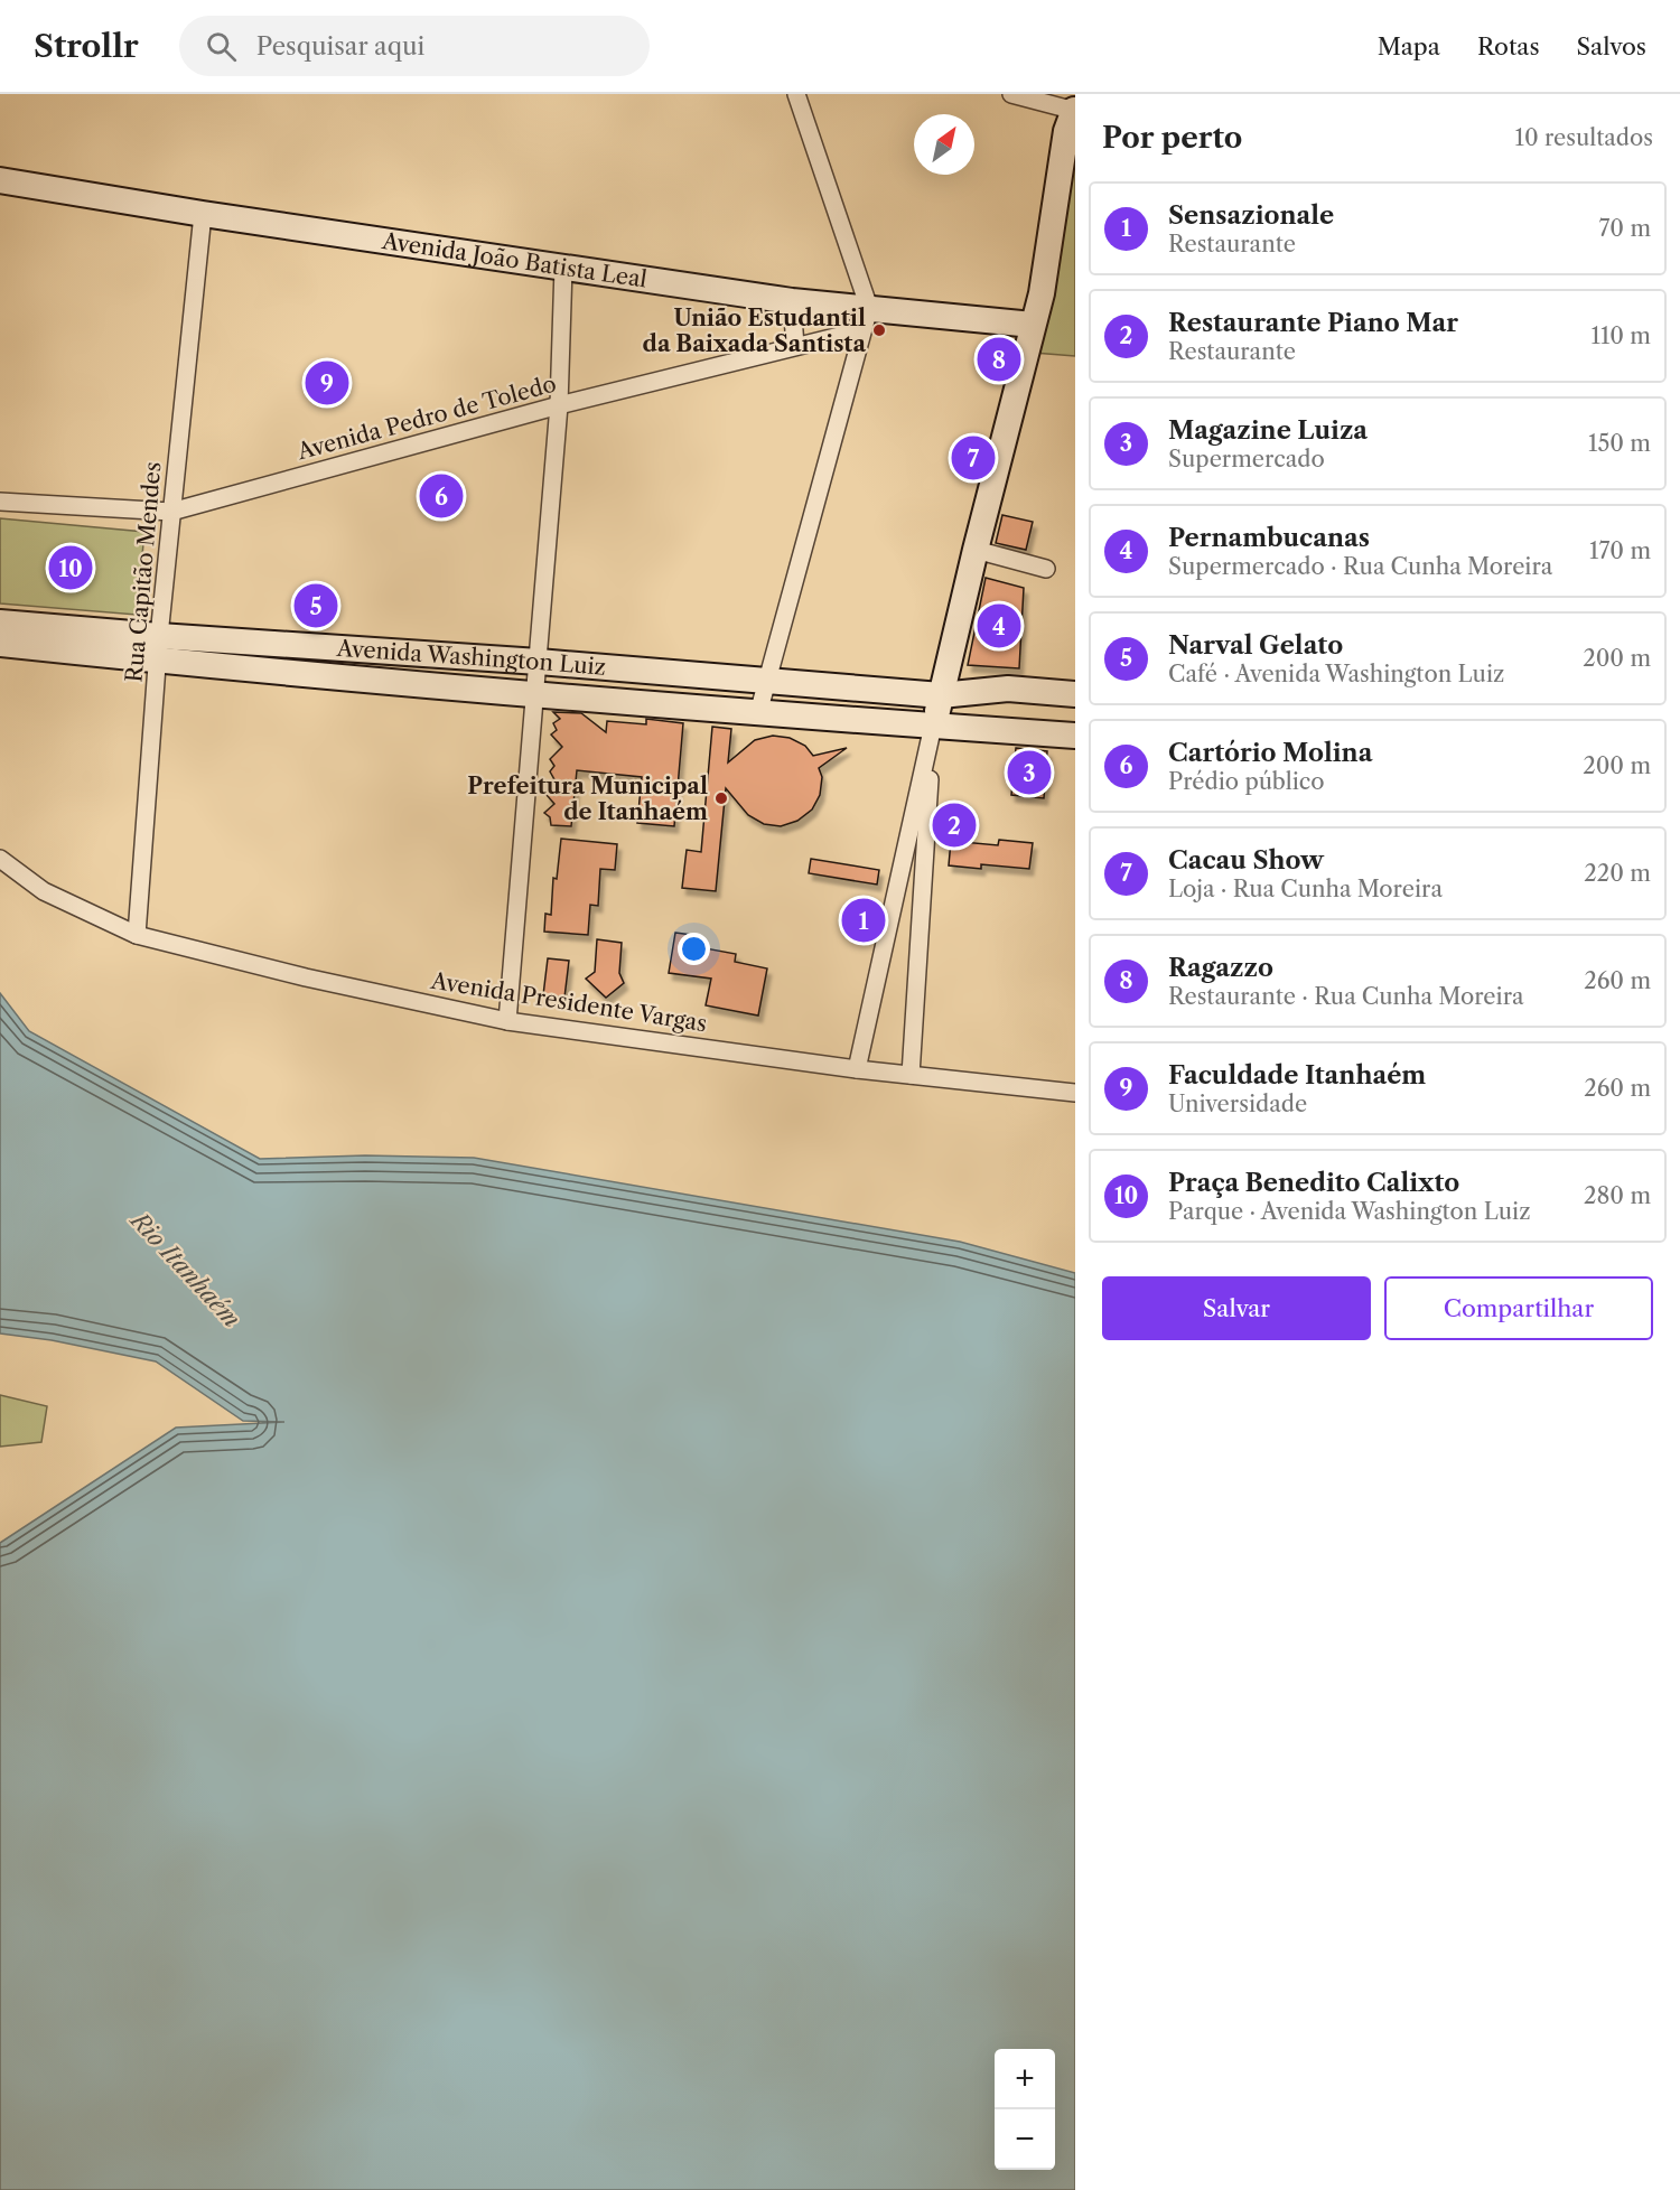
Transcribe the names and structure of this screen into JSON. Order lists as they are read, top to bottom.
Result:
{
  "streets": {
    "main road": ["Avenida João Batista Leal", "Avenida Washington Luiz"],
    "street": ["Avenida Pedro de Toledo", "Rua Capitão Mendes", "Avenida Presidente Vargas"]
  },
  "crossings": [
    ["Avenida João Batista Leal", "Avenida Pedro de Toledo"],
    ["Avenida João Batista Leal", "Rua Capitão Mendes"],
    ["Avenida Pedro de Toledo", "Rua Capitão Mendes"],
    ["Rua Capitão Mendes", "Avenida Washington Luiz"],
    ["Rua Capitão Mendes", "Avenida Presidente Vargas"]
  ],
  "water": ["Rio Itanhaém"],
  "places": ["União Estudantil da Baixada Santista", "Prefeitura Municipal de Itanhaém"],
  "north": "top right",
  "page": {
    "header": "Strollr",
    "search": "Pesquisar aqui",
    "nav": ["Mapa", "Rotas", "Salvos"],
    "heading": ["Por perto", "10 resultados"],
    "list": [
      {
        "mark": "1",
        "name": "Sensazionale",
        "note": "Restaurante",
        "value": "70 m"
      },
      {
        "mark": "2",
        "name": "Restaurante Piano Mar",
        "note": "Restaurante",
        "value": "110 m"
      },
      {
        "mark": "3",
        "name": "Magazine Luiza",
        "note": "Supermercado",
        "value": "150 m"
      },
      {
        "mark": "4",
        "name": "Pernambucanas",
        "note": "Supermercado · Rua Cunha Moreira",
        "value": "170 m"
      },
      {
        "mark": "5",
        "name": "Narval Gelato",
        "note": "Café · Avenida Washington Luiz",
        "value": "200 m"
      },
      {
        "mark": "6",
        "name": "Cartório Molina",
        "note": "Prédio público",
        "value": "200 m"
      },
      {
        "mark": "7",
        "name": "Cacau Show",
        "note": "Loja · Rua Cunha Moreira",
        "value": "220 m"
      },
      {
        "mark": "8",
        "name": "Ragazzo",
        "note": "Restaurante · Rua Cunha Moreira",
        "value": "260 m"
      },
      {
        "mark": "9",
        "name": "Faculdade Itanhaém",
        "note": "Universidade",
        "value": "260 m"
      },
      {
        "mark": "10",
        "name": "Praça Benedito Calixto",
        "note": "Parque · Avenida Washington Luiz",
        "value": "280 m"
      }
    ],
    "pins": [
      "8",
      "9",
      "7",
      "6",
      "10",
      "5",
      "4",
      "3",
      "2",
      "1"
    ],
    "buttons": ["Salvar", "Compartilhar"],
    "map_buttons": ["+", "−"]
  }
}
